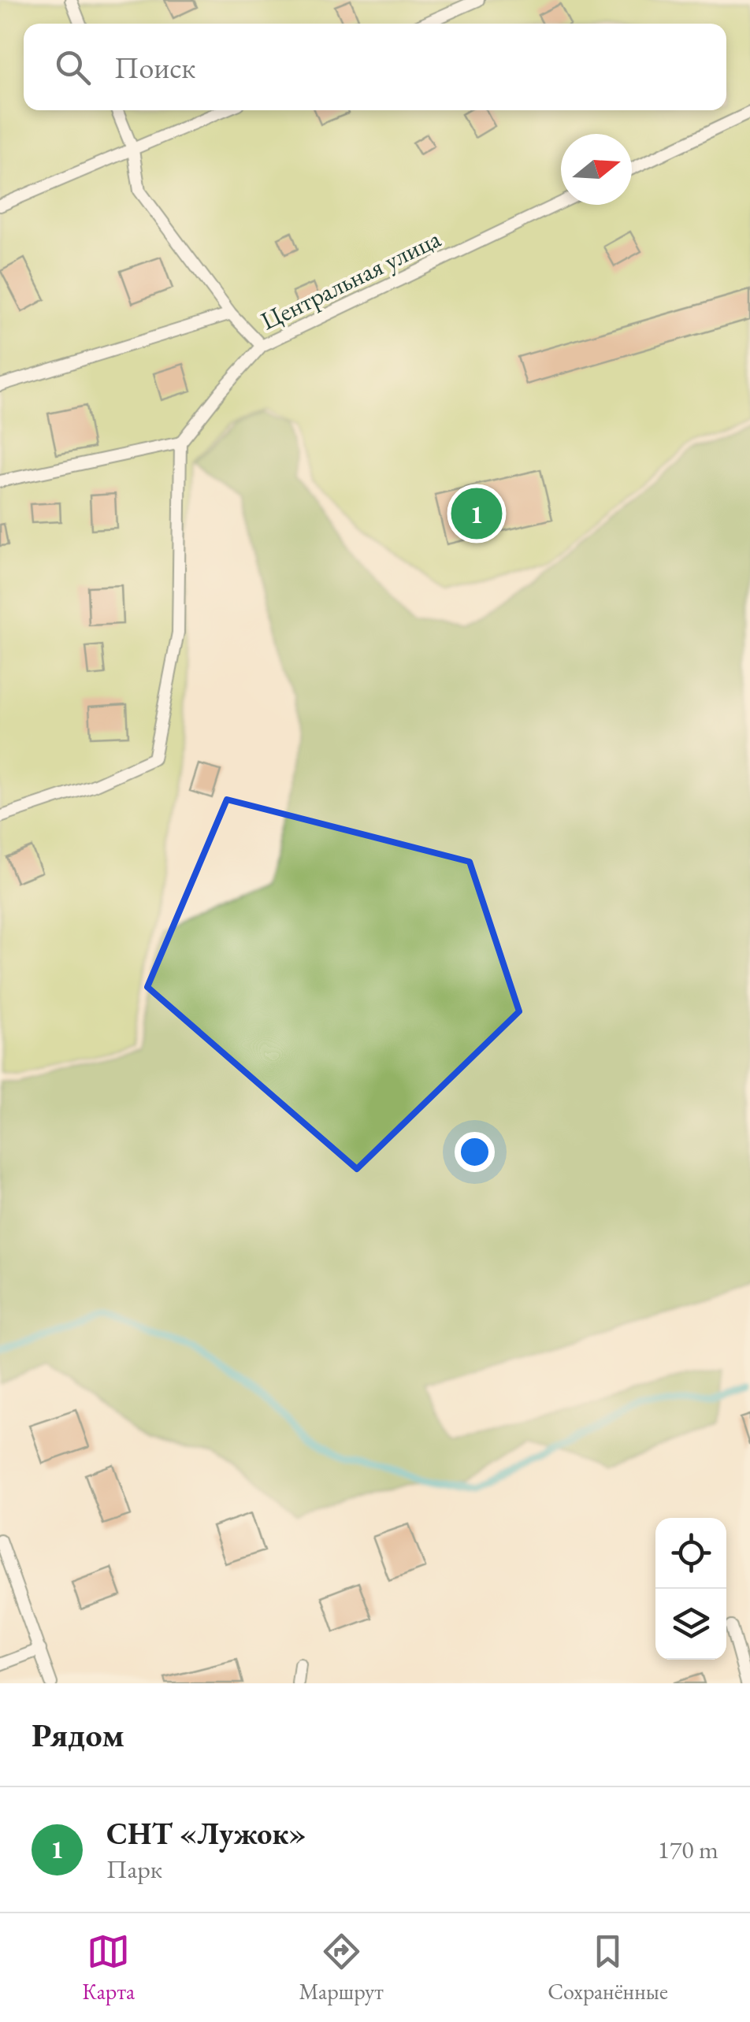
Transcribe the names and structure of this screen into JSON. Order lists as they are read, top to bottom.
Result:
{
  "streets": {
    "lane": ["Центральная улица"]
  },
  "north": "right",
  "page": {
    "search": "Поиск",
    "pins": "1",
    "heading": "Рядом",
    "list": [
      {
        "mark": "1",
        "name": "СНТ «Лужок»",
        "note": "Парк",
        "value": "170 m"
      }
    ],
    "nav": ["Карта", "Маршрут", "Сохранённые"]
  }
}
